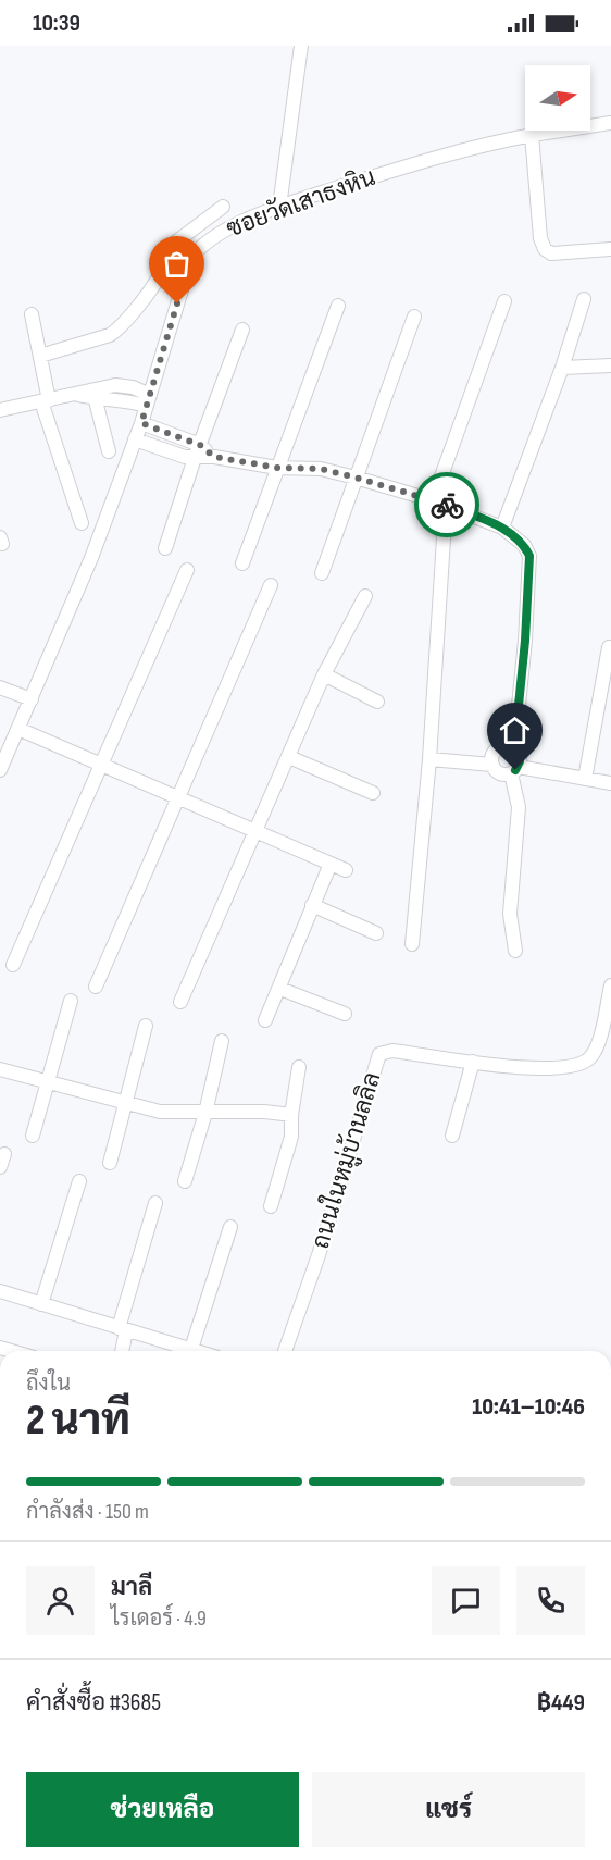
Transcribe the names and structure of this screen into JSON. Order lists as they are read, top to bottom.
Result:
{
  "streets": {
    "street": ["ซอยวัดเสาธงหิน", "ถนนในหมู่บ้านลลิล"]
  },
  "north": "right",
  "page": {
    "status": "10:39",
    "heading": ["2 นาที", "ถึงใน", "10:41–10:46"],
    "panel": [
      "มาลี",
      "ไรเดอร์ · 4.9",
      "คำสั่งซื้อ #3685",
      "฿449"
    ],
    "bar": "กำลังส่ง · 150 m",
    "buttons": ["ช่วยเหลือ", "แชร์"]
  }
}
